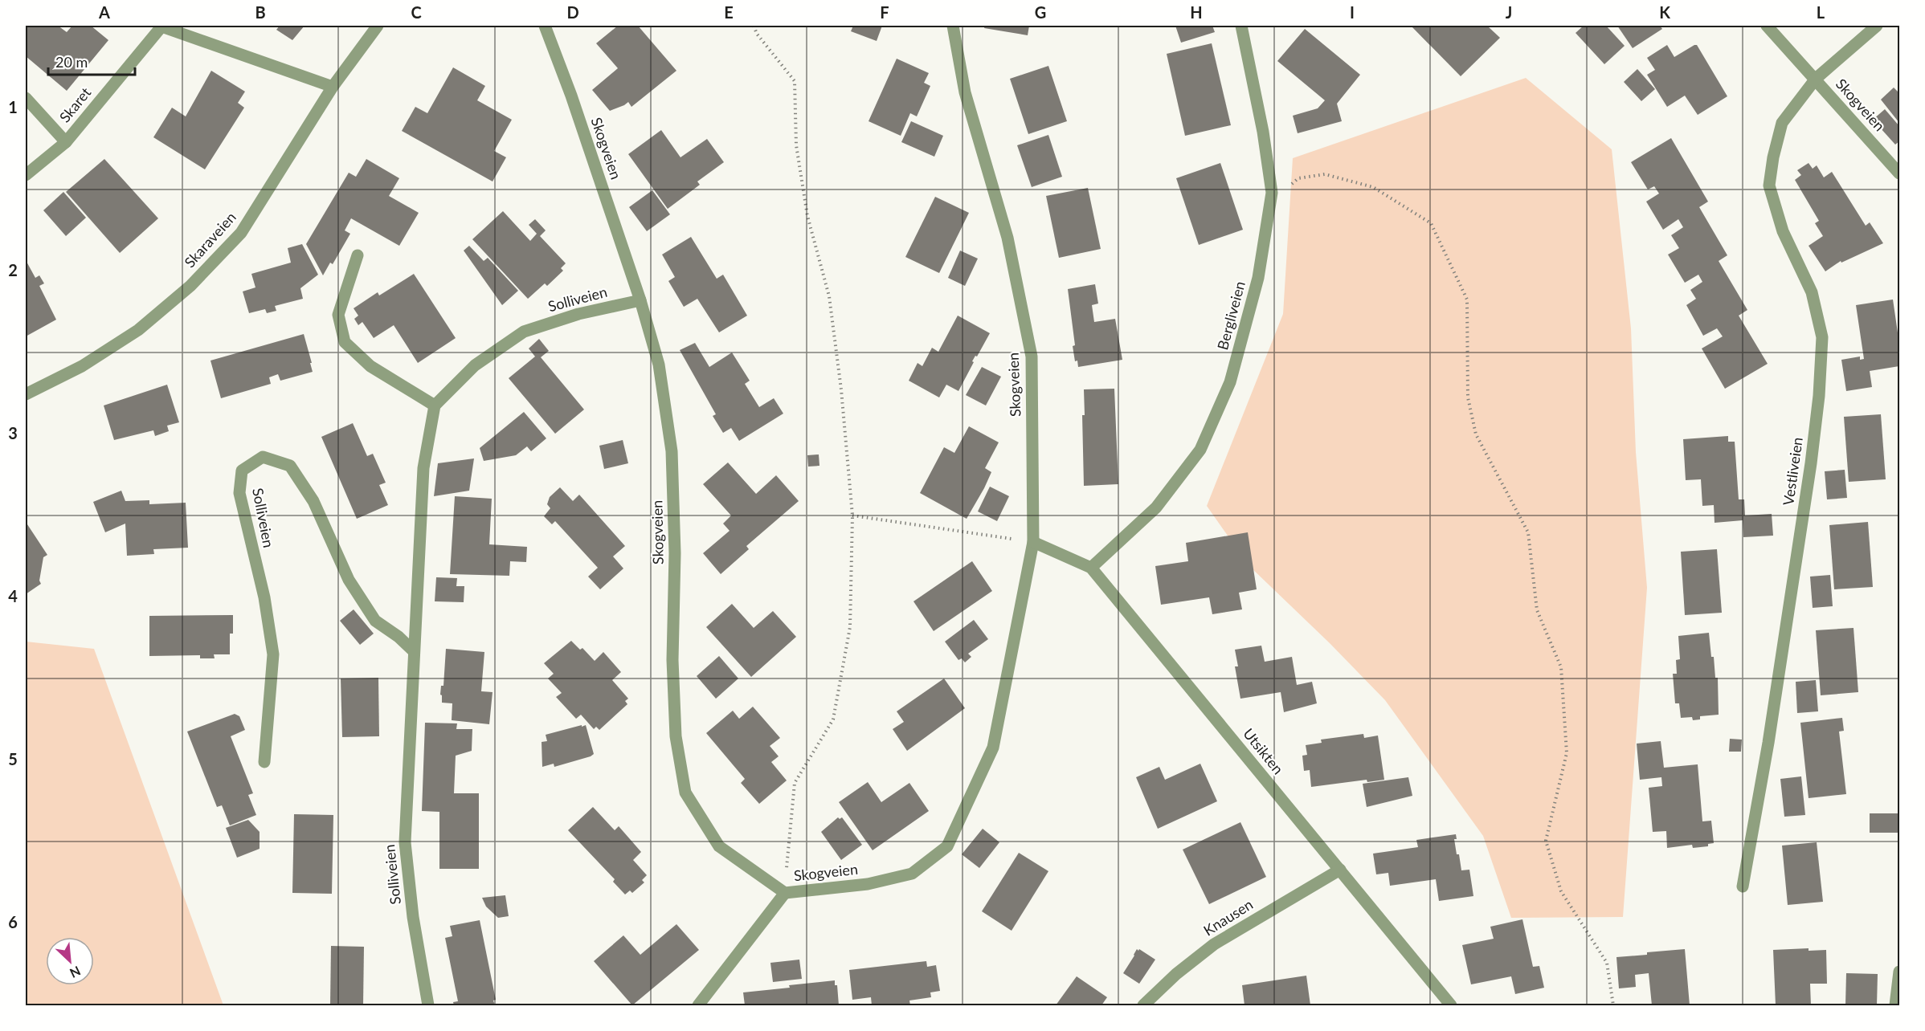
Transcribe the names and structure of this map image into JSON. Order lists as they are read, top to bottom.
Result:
{
  "streets": {
    "street": [
      "Skaret",
      "Skogveien",
      "Skaraveien",
      "Solliveien",
      "Bergliveien",
      "Vestliveien",
      "Utsikten",
      "Knausen"
    ]
  },
  "crossings": [
    ["Skaret", "Skaraveien"],
    ["Skogveien", "Solliveien"],
    ["Skogveien", "Vestliveien"],
    ["Skogveien", "Utsikten"],
    ["Bergliveien", "Utsikten"],
    ["Utsikten", "Knausen"]
  ],
  "scale_bar": "20 m",
  "north": "bottom right",
  "grid": {
    "columns": [
      "A",
      "B",
      "C",
      "D",
      "E",
      "F",
      "G",
      "H",
      "I",
      "J",
      "K",
      "L"
    ],
    "rows": [
      "1",
      "2",
      "3",
      "4",
      "5",
      "6"
    ]
  }
}
